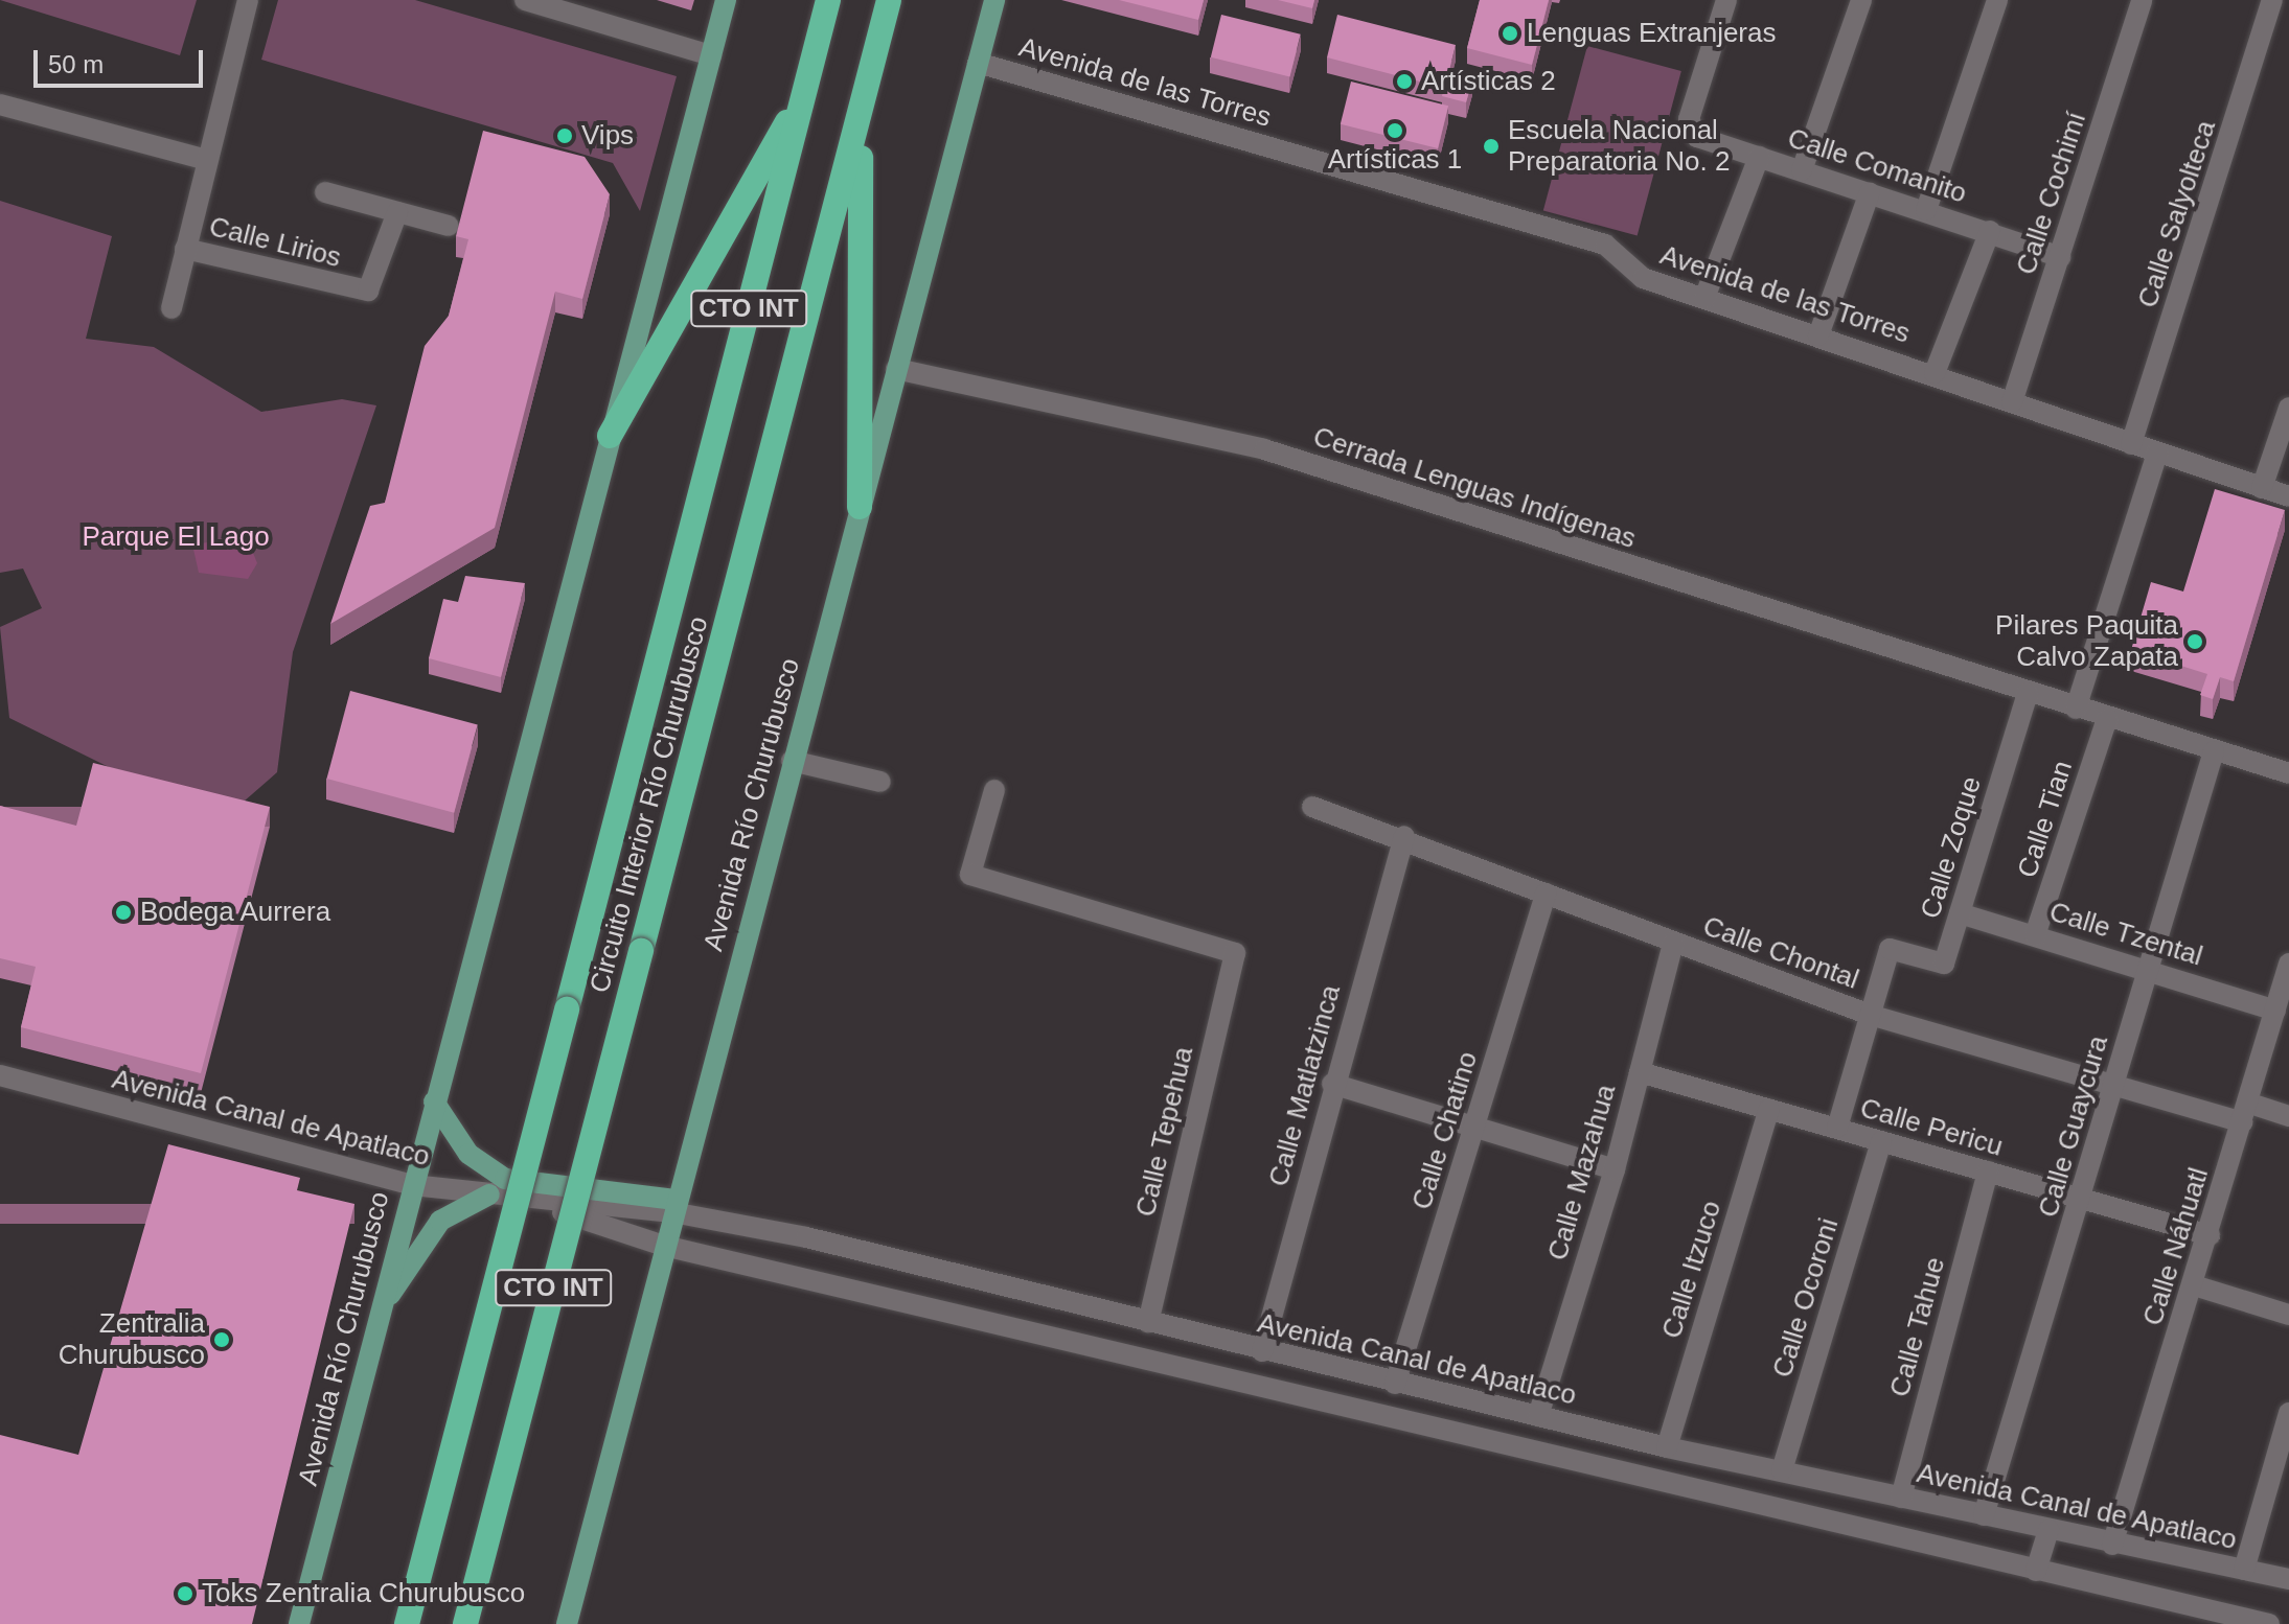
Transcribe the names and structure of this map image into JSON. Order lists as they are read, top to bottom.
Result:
{
  "streets": {
    "highway": ["CTO INT", "Circuito Interior Río Churubusco"],
    "main road": ["Avenida Río Churubusco"],
    "street": [
      "Avenida de las Torres",
      "Calle Comanito",
      "Calle Cochimí",
      "Calle Salyolteca",
      "Calle Lirios",
      "Cerrada Lenguas Indígenas",
      "Calle Tian",
      "Calle Zoque",
      "Calle Tzental",
      "Calle Chontal",
      "Calle Matlatzinca",
      "Avenida Canal de Apatlaco",
      "Calle Guaycura",
      "Calle Pericu",
      "Calle Chatino",
      "Calle Tepehua",
      "Calle Mazahua",
      "Calle Náhuatl",
      "Calle Itzuco",
      "Calle Ocoroni",
      "Calle Tahue"
    ]
  },
  "crossings": [
    ["Avenida de las Torres", "Calle Cochimí"],
    ["Avenida de las Torres", "Calle Salyolteca"],
    ["Avenida de las Torres", "Avenida Río Churubusco"],
    ["Calle Comanito", "Calle Cochimí"],
    ["Cerrada Lenguas Indígenas", "Avenida Río Churubusco"],
    ["Cerrada Lenguas Indígenas", "Calle Tian"],
    ["Cerrada Lenguas Indígenas", "Calle Zoque"],
    ["Cerrada Lenguas Indígenas", "Calle Guaycura"],
    ["Avenida Río Churubusco", "Avenida Canal de Apatlaco"],
    ["Calle Tian", "Calle Tzental"],
    ["Calle Zoque", "Calle Tzental"],
    ["Calle Zoque", "Calle Chontal"],
    ["Calle Tzental", "Calle Guaycura"],
    ["Calle Tzental", "Calle Náhuatl"],
    ["Calle Chontal", "Calle Matlatzinca"],
    ["Calle Chontal", "Calle Guaycura"],
    ["Calle Chontal", "Calle Chatino"],
    ["Calle Chontal", "Calle Mazahua"],
    ["Calle Chontal", "Calle Náhuatl"],
    ["Calle Matlatzinca", "Avenida Canal de Apatlaco"],
    ["Avenida Canal de Apatlaco", "Calle Guaycura"],
    ["Avenida Canal de Apatlaco", "Calle Chatino"],
    ["Avenida Canal de Apatlaco", "Calle Tepehua"],
    ["Avenida Canal de Apatlaco", "Calle Mazahua"],
    ["Avenida Canal de Apatlaco", "Calle Náhuatl"],
    ["Avenida Canal de Apatlaco", "Calle Itzuco"],
    ["Avenida Canal de Apatlaco", "Calle Ocoroni"],
    ["Avenida Canal de Apatlaco", "Calle Tahue"],
    ["Calle Guaycura", "Calle Pericu"],
    ["Calle Pericu", "Calle Mazahua"],
    ["Calle Pericu", "Calle Náhuatl"],
    ["Calle Pericu", "Calle Itzuco"],
    ["Calle Pericu", "Calle Ocoroni"],
    ["Calle Pericu", "Calle Tahue"]
  ],
  "parks": ["Parque El Lago"],
  "places": [
    "Lenguas Extranjeras",
    "Artísticas 2",
    "Artísticas 1",
    "Vips",
    "Escuela Nacional Preparatoria No. 2",
    "Pilares Paquita Calvo Zapata",
    "Bodega Aurrera",
    "Zentralia Churubusco",
    "Toks Zentralia Churubusco"
  ],
  "scale_bar": "50 m"
}
